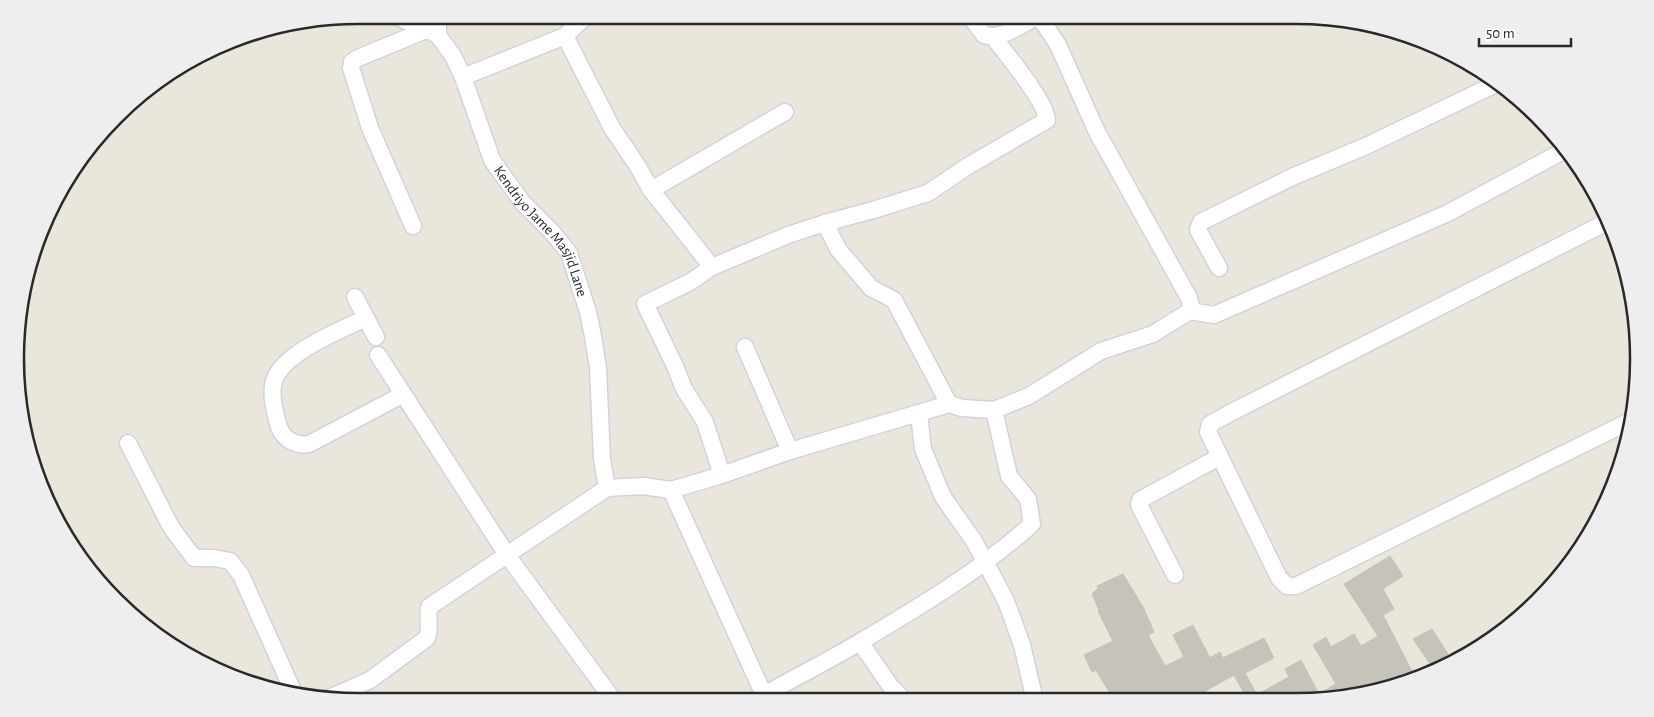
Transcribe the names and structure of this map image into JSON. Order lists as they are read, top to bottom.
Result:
{
  "streets": {
    "street": ["Kendriyo Jame Masjid Lane"]
  },
  "scale_bar": "50 m"
}
